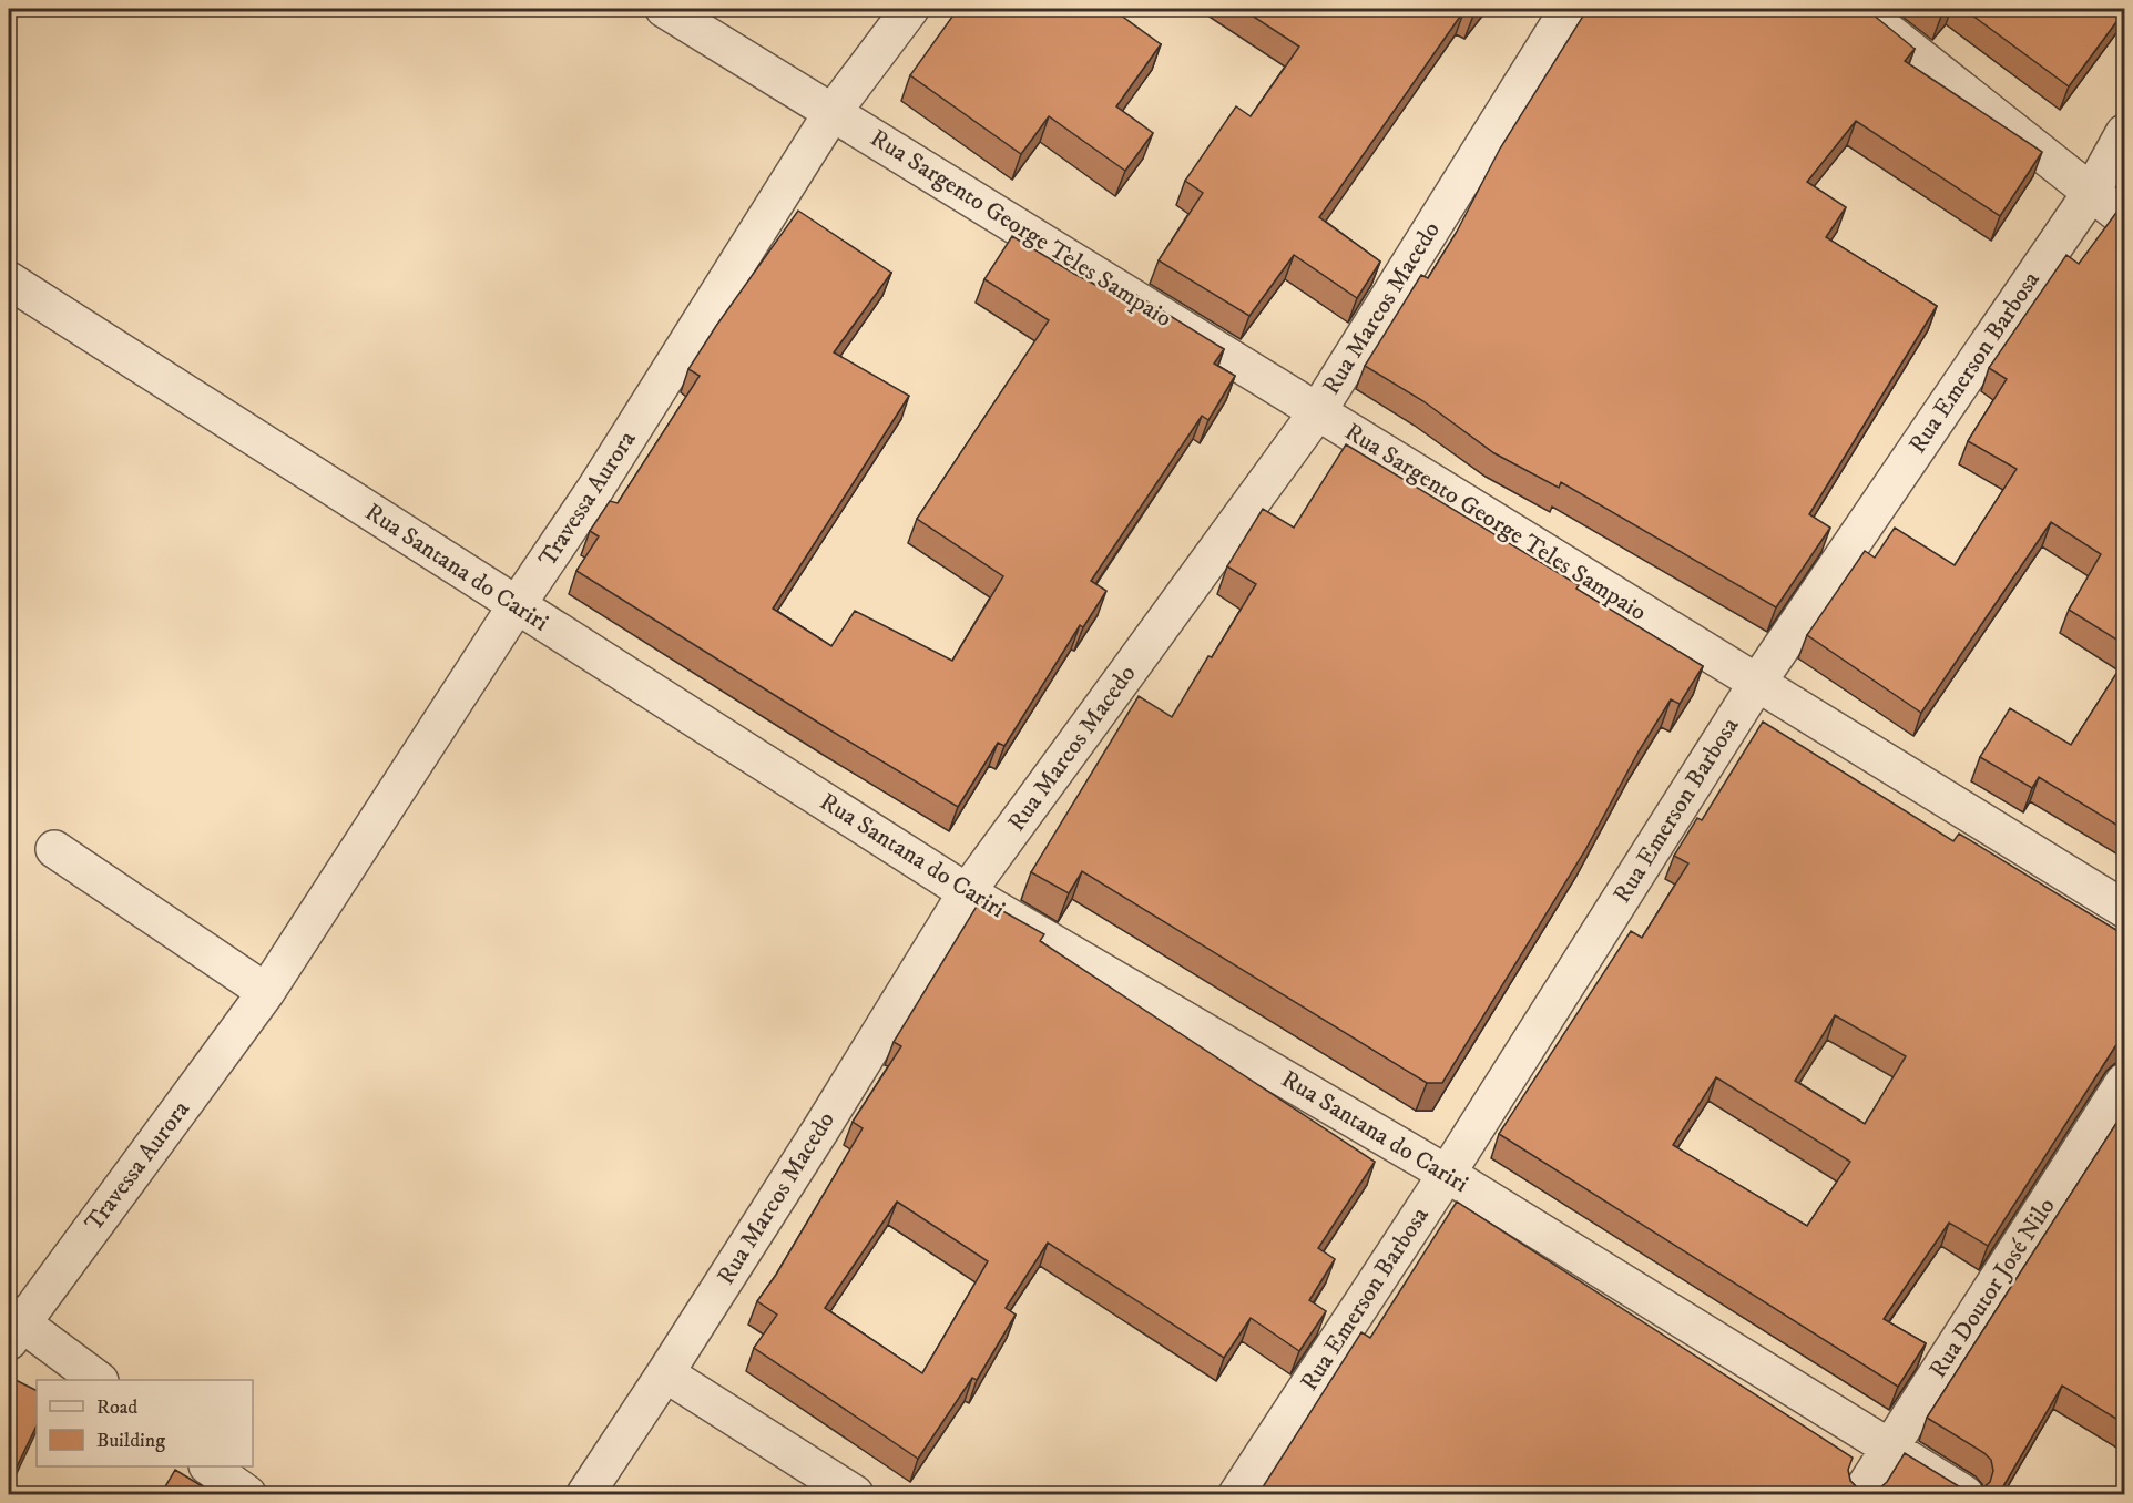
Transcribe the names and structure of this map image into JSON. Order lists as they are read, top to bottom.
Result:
{
  "streets": {
    "street": [
      "Rua Sargento George Teles Sampaio",
      "Rua Marcos Macedo",
      "Rua Emerson Barbosa",
      "Travessa Aurora",
      "Rua Santana do Cariri",
      "Rua Doutor José Nilo"
    ]
  },
  "crossings": [
    ["Rua Sargento George Teles Sampaio", "Rua Marcos Macedo"],
    ["Rua Sargento George Teles Sampaio", "Rua Emerson Barbosa"],
    ["Rua Sargento George Teles Sampaio", "Travessa Aurora"],
    ["Rua Marcos Macedo", "Rua Santana do Cariri"],
    ["Rua Emerson Barbosa", "Rua Santana do Cariri"],
    ["Travessa Aurora", "Rua Santana do Cariri"],
    ["Rua Santana do Cariri", "Rua Doutor José Nilo"]
  ],
  "legend": ["Road", "Building"]
}
